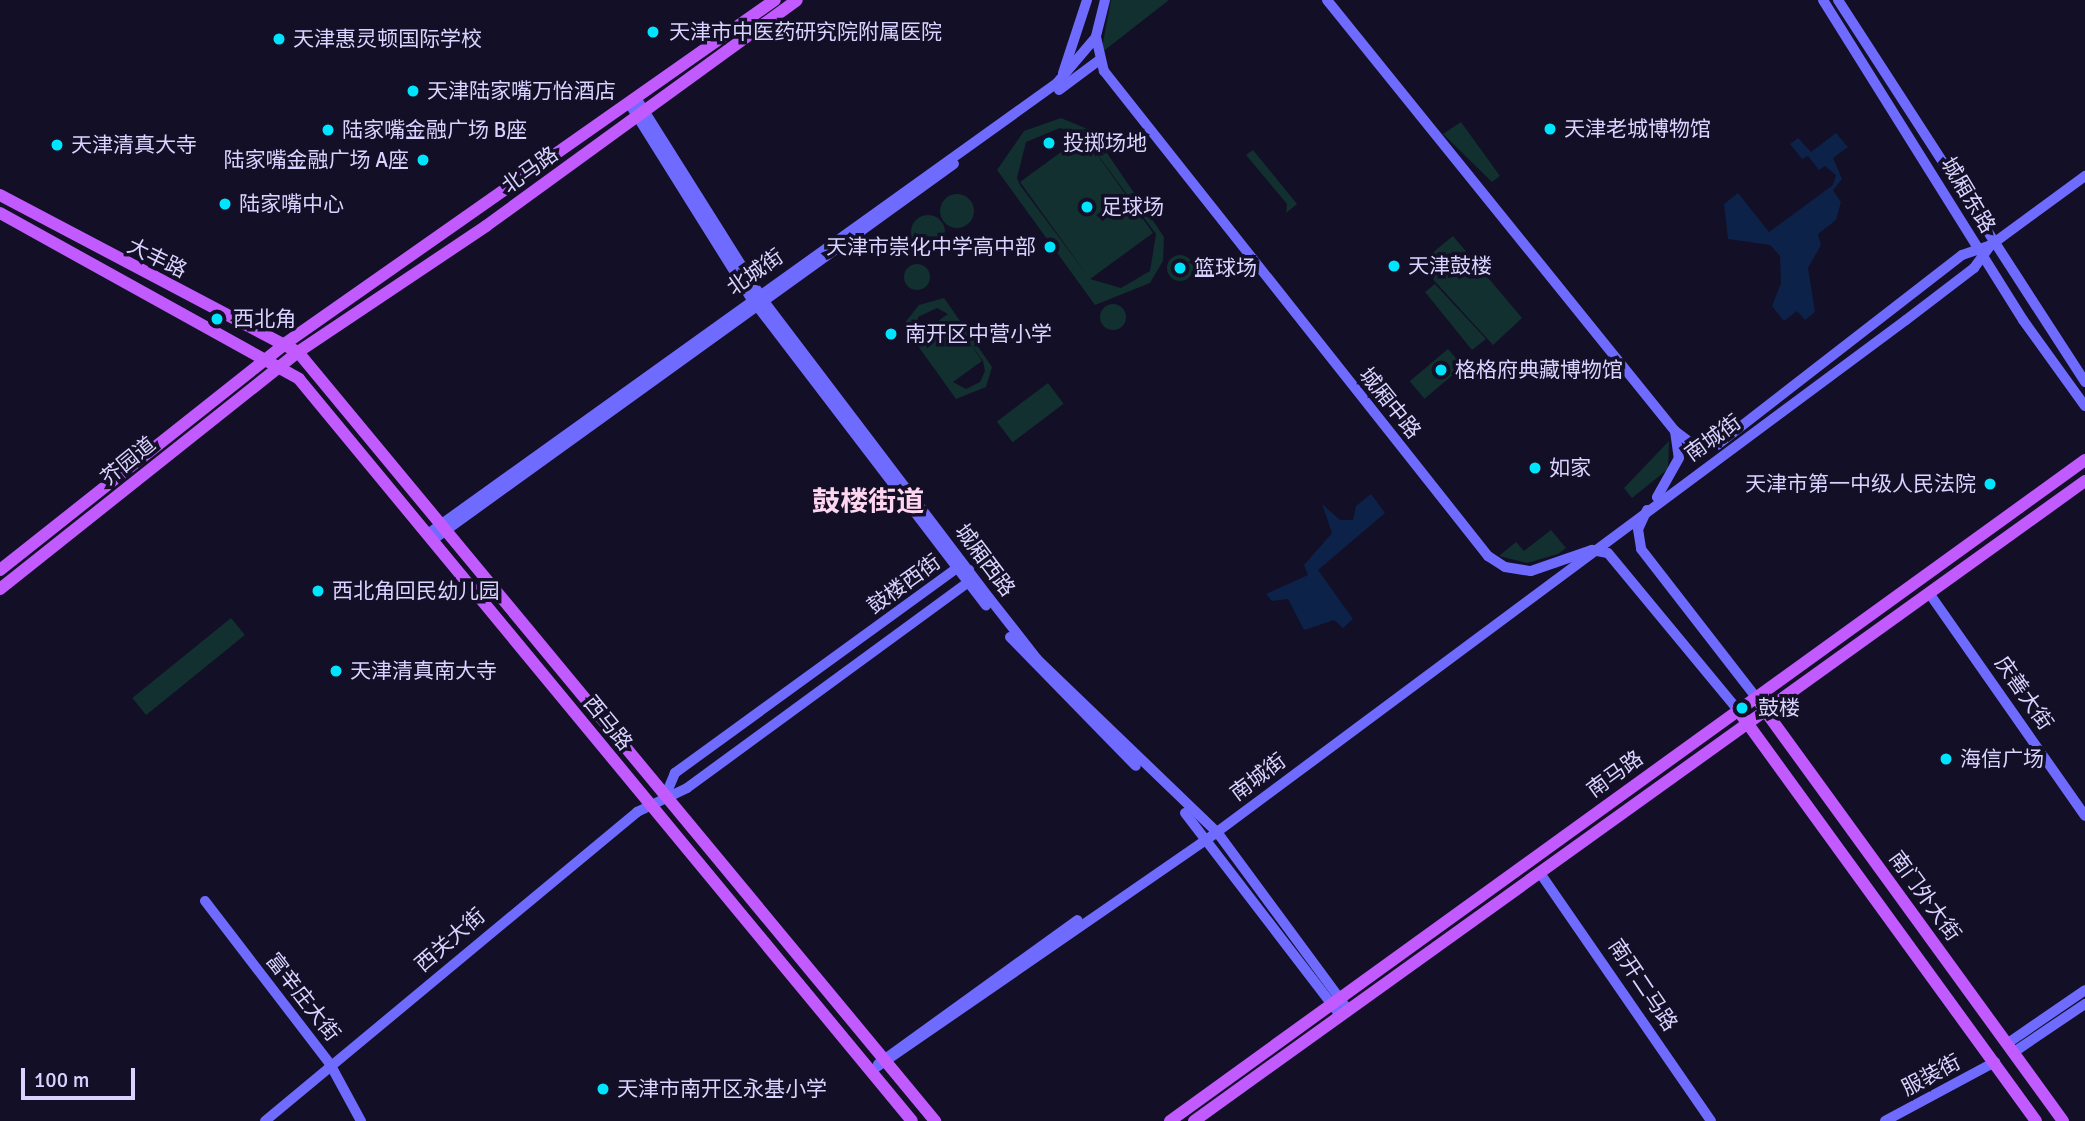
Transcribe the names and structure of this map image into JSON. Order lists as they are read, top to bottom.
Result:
{
  "streets": {
    "main road": [
      "北马路",
      "大丰路",
      "芥园道",
      "西马路",
      "南马路",
      "南门外大街"
    ],
    "street": [
      "城厢东路",
      "北城街",
      "城厢中路",
      "南城街",
      "城厢西路",
      "鼓楼西街",
      "庆善大街",
      "西关大街",
      "南开二马路",
      "富辛庄大街",
      "服装街"
    ]
  },
  "crossings": [
    ["北马路", "大丰路"],
    ["北马路", "芥园道"],
    ["北马路", "城厢西路"],
    ["北马路", "西马路"],
    ["城厢东路", "南城街"],
    ["大丰路", "芥园道"],
    ["大丰路", "西马路"],
    ["北城街", "城厢中路"],
    ["北城街", "城厢西路"],
    ["北城街", "西马路"],
    ["城厢中路", "南城街"],
    ["南城街", "城厢西路"],
    ["南城街", "西马路"],
    ["芥园道", "西马路"],
    ["城厢西路", "鼓楼西街"],
    ["城厢西路", "南马路"],
    ["鼓楼西街", "西马路"],
    ["鼓楼西街", "西关大街"],
    ["庆善大街", "南马路"],
    ["西马路", "西关大街"],
    ["南马路", "南门外大街"],
    ["南马路", "南开二马路"],
    ["南门外大街", "服装街"],
    ["西关大街", "富辛庄大街"]
  ],
  "districts": ["鼓楼街道"],
  "places": [
    "天津市中医药研究院附属医院",
    "天津惠灵顿国际学校",
    "天津陆家嘴万怡酒店",
    "天津老城博物馆",
    "陆家嘴金融广场 B座",
    "投掷场地",
    "天津清真大寺",
    "陆家嘴金融广场 A座",
    "陆家嘴中心",
    "足球场",
    "天津市崇化中学高中部",
    "天津鼓楼",
    "篮球场",
    "西北角",
    "南开区中营小学",
    "格格府典藏博物馆",
    "如家",
    "天津市第一中级人民法院",
    "西北角回民幼儿园",
    "天津清真南大寺",
    "鼓楼",
    "海信广场",
    "天津市南开区永基小学"
  ],
  "scale_bar": "100 m"
}
